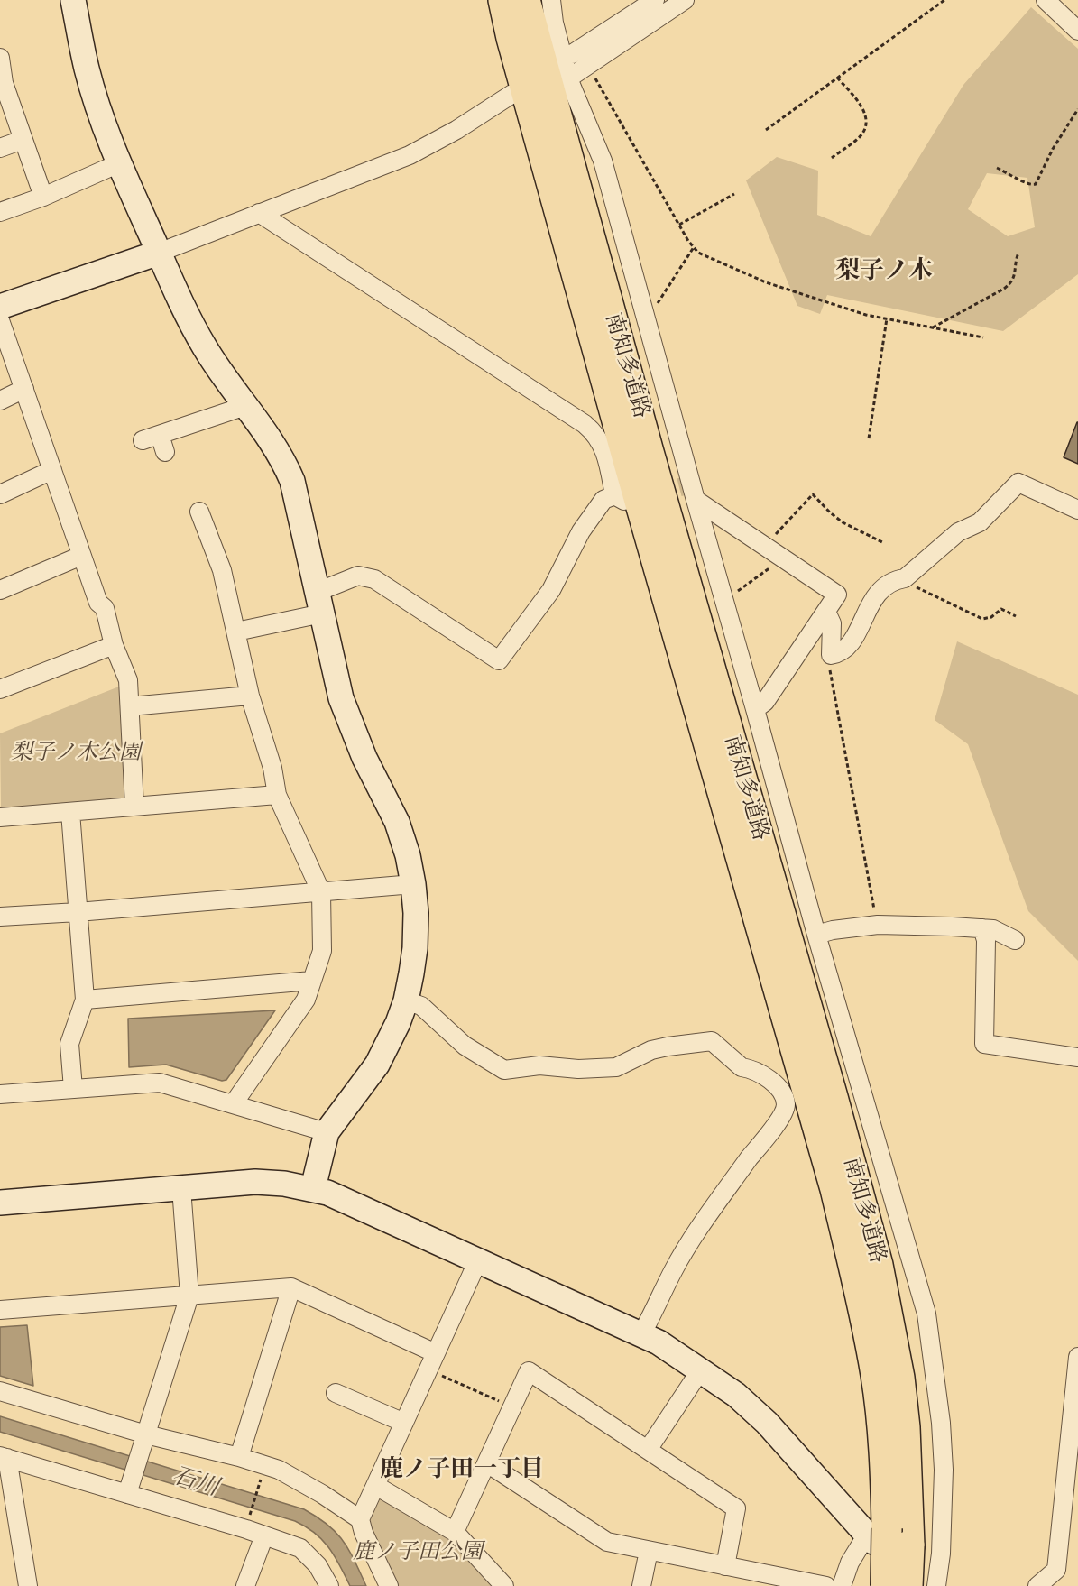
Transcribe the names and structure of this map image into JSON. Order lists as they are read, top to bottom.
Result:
{
  "streets": {
    "highway": ["南知多道路"]
  },
  "districts": ["梨子ノ木", "鹿ノ子田一丁目"],
  "water": ["石川"],
  "parks": ["梨子ノ木公園", "鹿ノ子田公園"]
}
